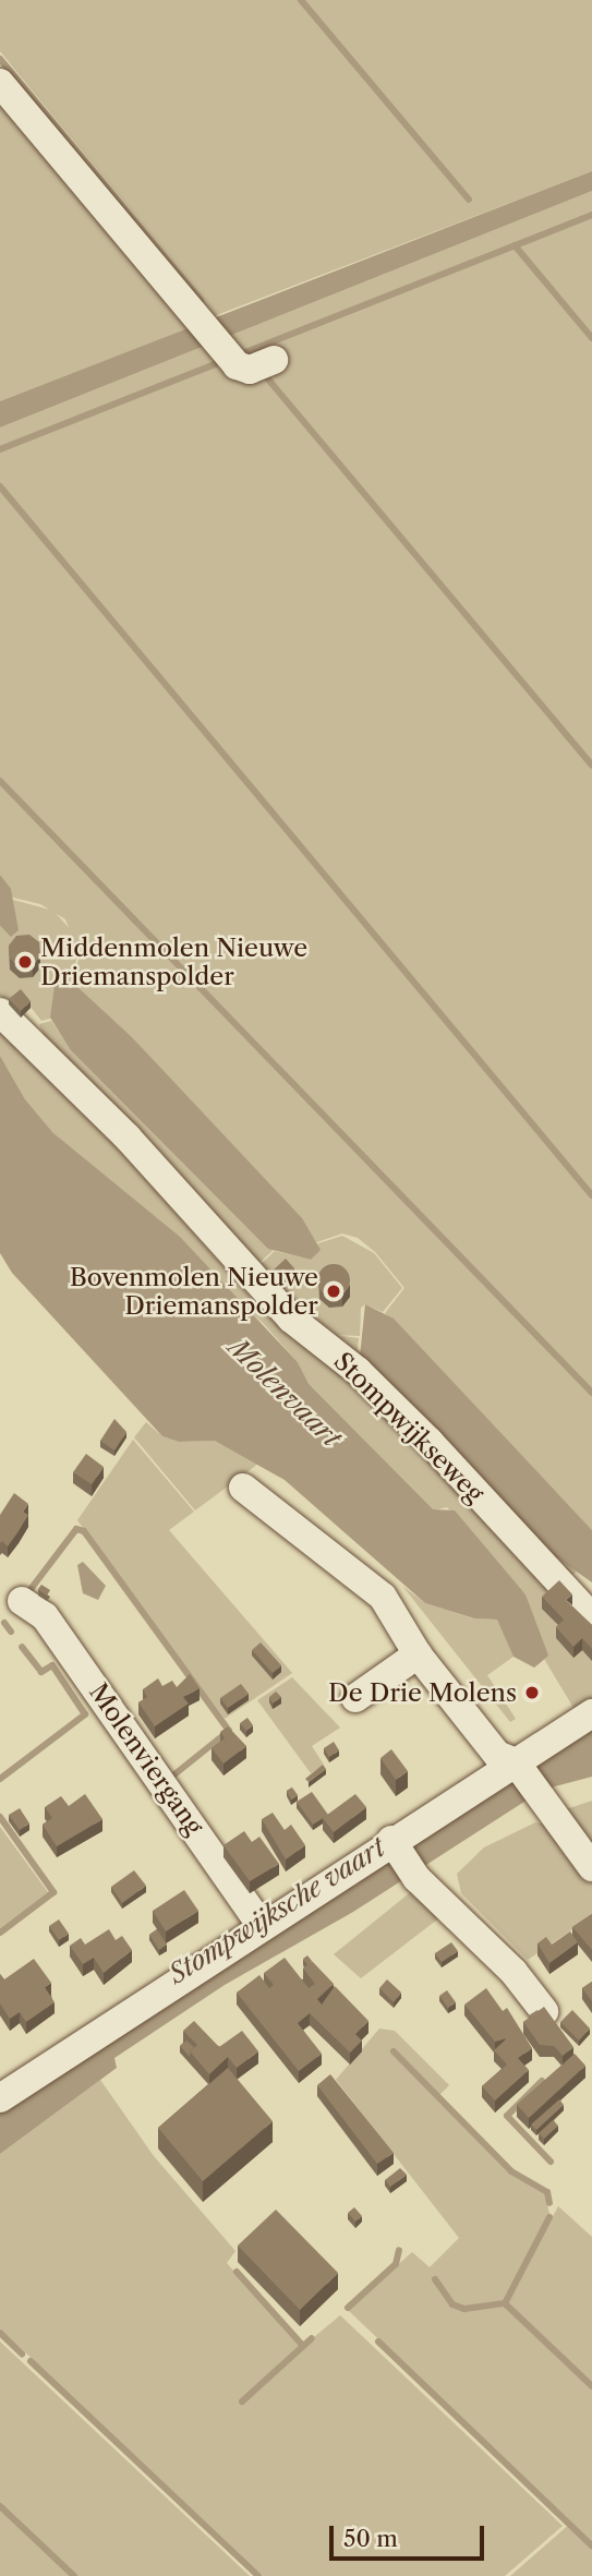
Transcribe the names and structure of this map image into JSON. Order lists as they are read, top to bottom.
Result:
{
  "streets": {
    "street": ["Stompwijkseweg", "Molenviergang"]
  },
  "water": ["Molenvaart", "Stompwijksche vaart"],
  "places": ["Middenmolen Nieuwe Driemanspolder", "Bovenmolen Nieuwe Driemanspolder", "De Drie Molens"],
  "scale_bar": "50 m"
}
